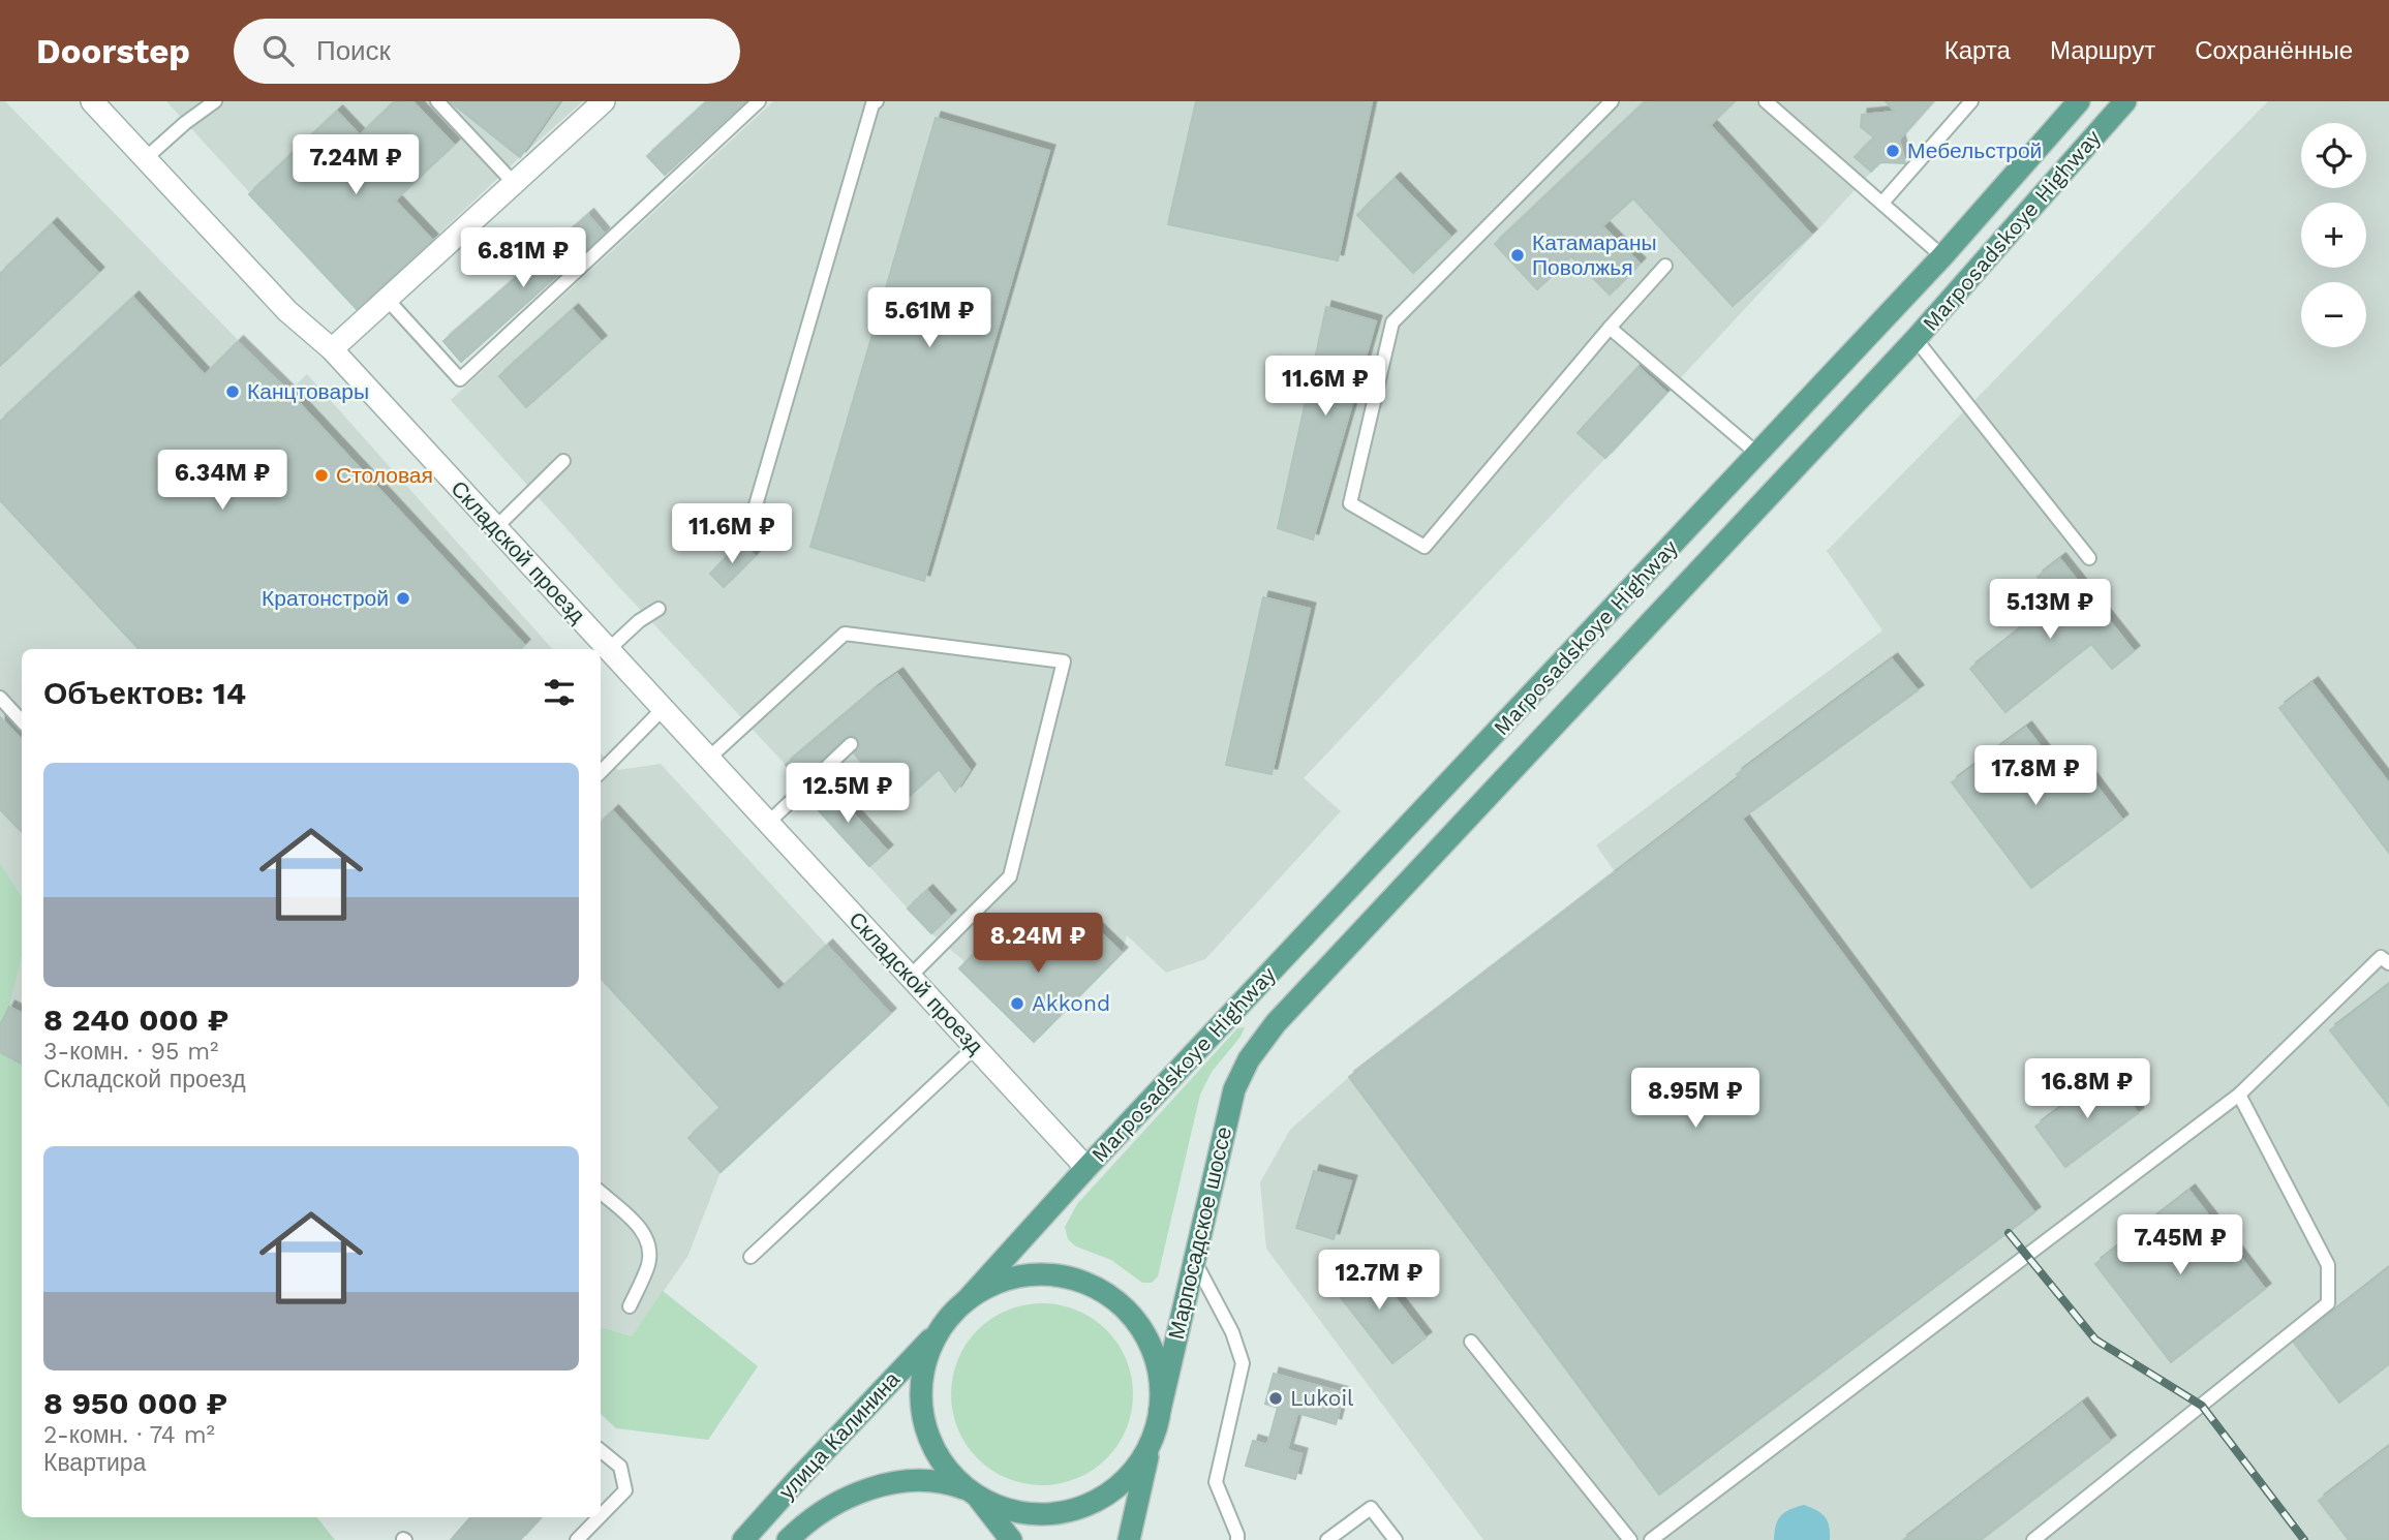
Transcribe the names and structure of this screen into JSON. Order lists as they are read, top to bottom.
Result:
{
  "streets": {
    "main road": ["Marposadskoye Highway", "Марпосадское шоссе", "улица Калинина"],
    "street": ["Складской проезд"]
  },
  "crossings": [
    ["Marposadskoye Highway", "Складской проезд"],
    ["Marposadskoye Highway", "Марпосадское шоссе"],
    ["Марпосадское шоссе", "улица Калинина"]
  ],
  "places": [
    "Мебельстрой",
    "Катамараны Поволжья",
    "Канцтовары",
    "Столовая",
    "Кратонстрой",
    "Akkond",
    "Lukoil"
  ],
  "page": {
    "header": "Doorstep",
    "search": "Поиск",
    "nav": ["Карта", "Маршрут", "Сохранённые"],
    "map_buttons": ["+", "−"],
    "price": [
      "7.24M ₽",
      "6.81M ₽",
      "5.61M ₽",
      "11.6M ₽",
      "6.34M ₽",
      "11.6M ₽",
      "5.13M ₽",
      "17.8M ₽",
      "12.5M ₽",
      "8.24M ₽",
      "16.8M ₽",
      "8.95M ₽",
      "7.45M ₽",
      "12.7M ₽"
    ],
    "heading": "Объектов: 14",
    "list": [
      {
        "name": "8 240 000 ₽",
        "note": "3-комн. · 95 m² · Складской проезд"
      },
      {
        "name": "8 950 000 ₽",
        "note": "2-комн. · 74 m² · Квартира"
      }
    ]
  }
}
